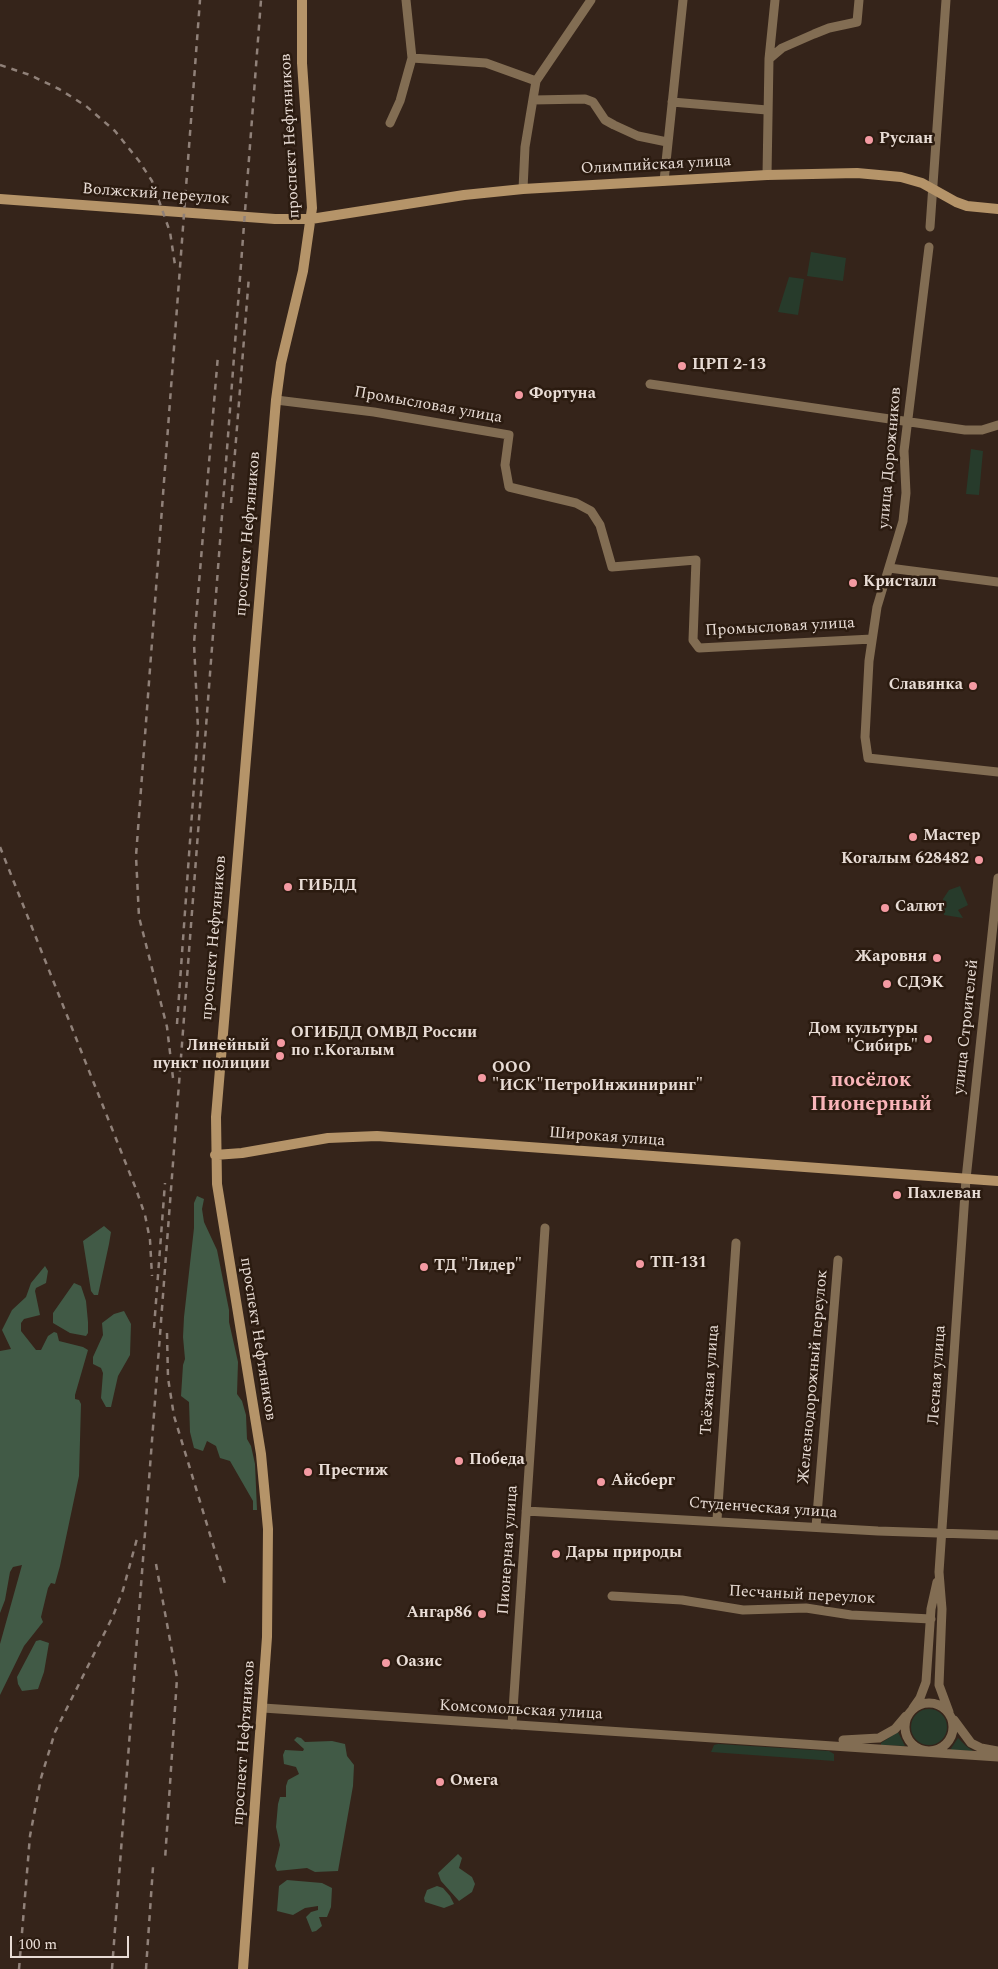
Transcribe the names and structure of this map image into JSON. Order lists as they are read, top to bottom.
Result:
{
  "streets": {
    "main road": [
      "проспект Нефтяников",
      "Олимпийская улица",
      "Волжский переулок",
      "Широкая улица"
    ],
    "street": [
      "Промысловая улица",
      "улица Дорожников",
      "улица Строителей",
      "Лесная улица",
      "Железнодорожный переулок",
      "Таёжная улица",
      "Студенческая улица",
      "Пионерная улица",
      "Песчаный переулок",
      "Комсомольская улица"
    ]
  },
  "crossings": [
    ["проспект Нефтяников", "Олимпийская улица"],
    ["проспект Нефтяников", "Волжский переулок"],
    ["проспект Нефтяников", "Промысловая улица"],
    ["проспект Нефтяников", "Широкая улица"],
    ["проспект Нефтяников", "Комсомольская улица"],
    ["Олимпийская улица", "Волжский переулок"],
    ["Промысловая улица", "улица Дорожников"],
    ["улица Строителей", "Широкая улица"],
    ["улица Строителей", "Лесная улица"],
    ["Широкая улица", "Лесная улица"],
    ["Лесная улица", "Студенческая улица"],
    ["Лесная улица", "Песчаный переулок"],
    ["Лесная улица", "Комсомольская улица"],
    ["Железнодорожный переулок", "Студенческая улица"],
    ["Таёжная улица", "Студенческая улица"],
    ["Студенческая улица", "Пионерная улица"],
    ["Пионерная улица", "Комсомольская улица"]
  ],
  "districts": ["посёлок Пионерный"],
  "places": [
    "Руслан",
    "ЦРП 2-13",
    "Фортуна",
    "Кристалл",
    "Славянка",
    "Мастер",
    "Когалым 628482",
    "ГИБДД",
    "Салют",
    "Жаровня",
    "СДЭК",
    "Дом культуры \"Сибирь\"",
    "ОГИБДД ОМВД России по г.Когалым",
    "Линейный пункт полиции",
    "ООО \"ИСК\"ПетроИнжиниринг\"",
    "Пахлеван",
    "ТП-131",
    "ТД \"Лидер\"",
    "Победа",
    "Престиж",
    "Айсберг",
    "Дары природы",
    "Ангар86",
    "Оазис",
    "Омега"
  ],
  "scale_bar": "100 m"
}
